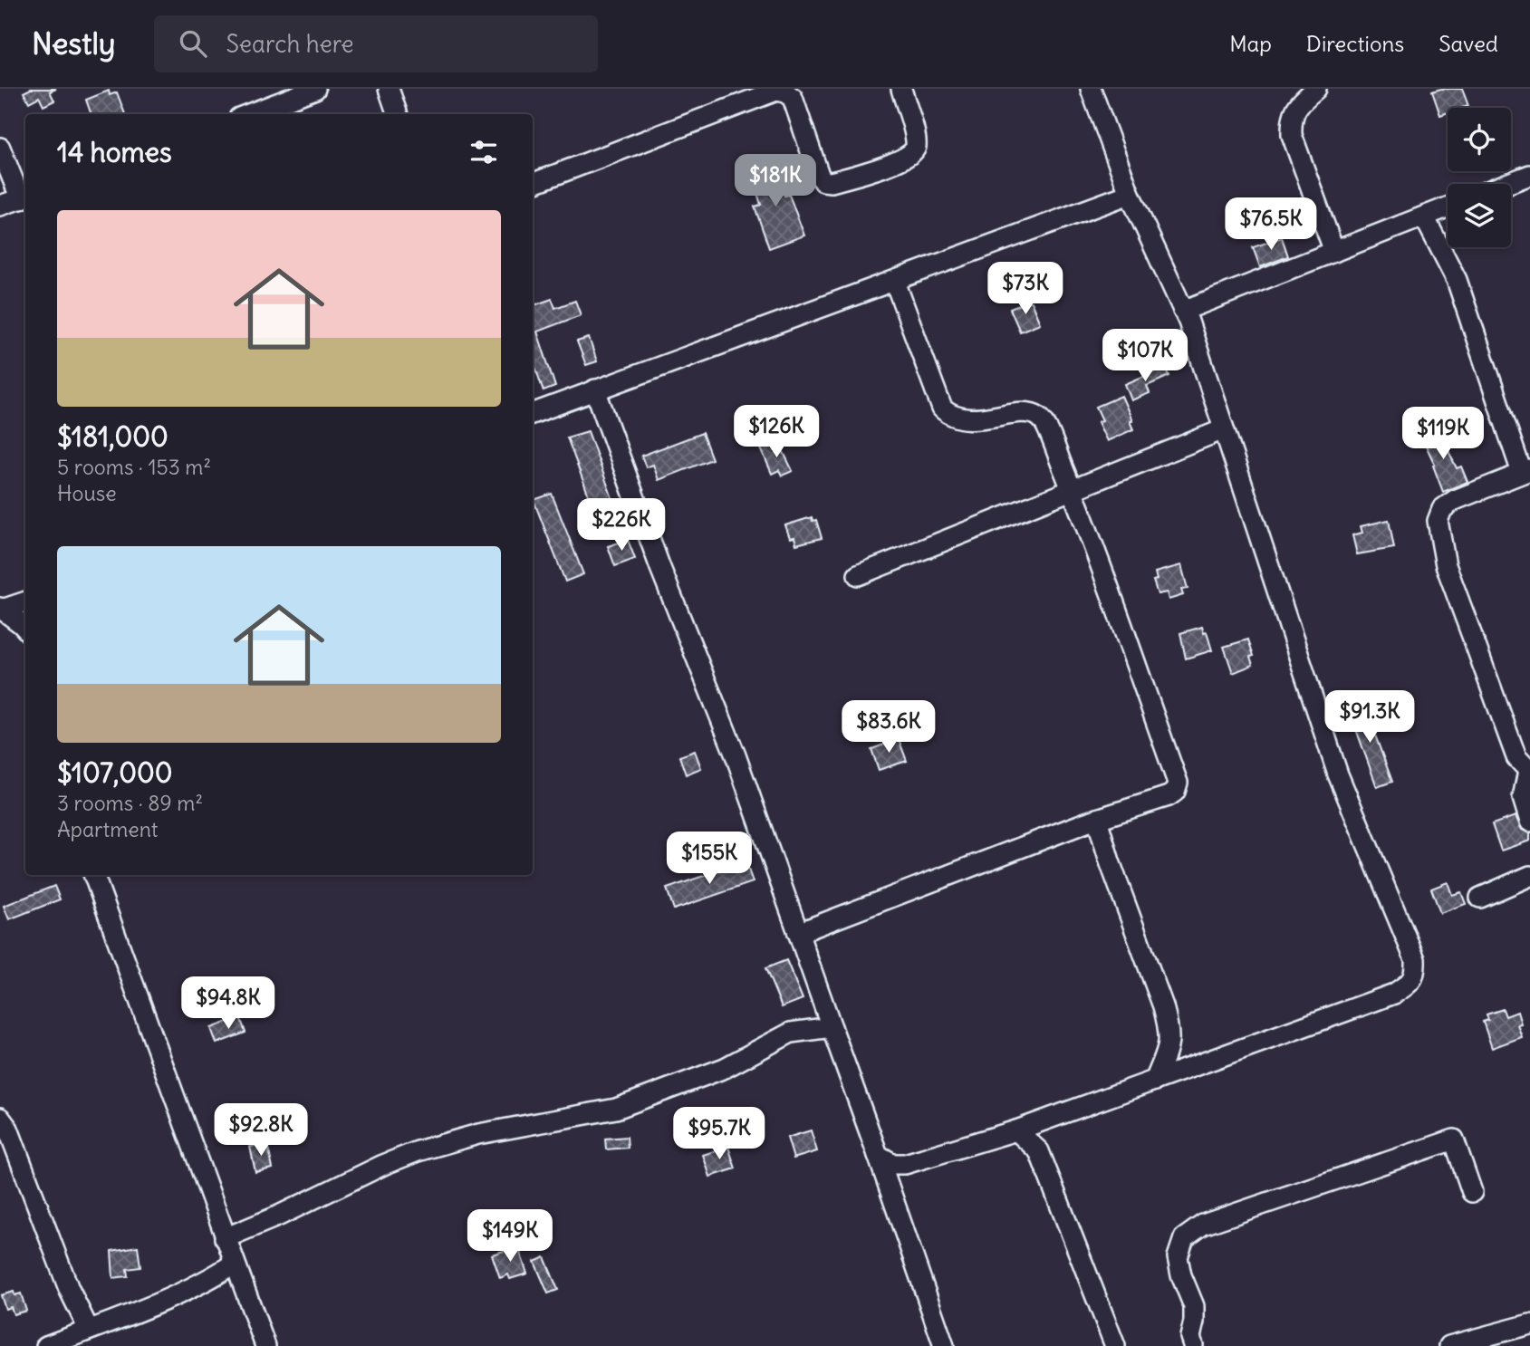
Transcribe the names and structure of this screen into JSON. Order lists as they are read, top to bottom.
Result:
{
  "page": {
    "header": "Nestly",
    "search": "Search here",
    "nav": ["Map", "Directions", "Saved"],
    "heading": "14 homes",
    "price": [
      "$181K",
      "$76.5K",
      "$73K",
      "$107K",
      "$126K",
      "$119K",
      "$226K",
      "$91.3K",
      "$83.6K",
      "$155K",
      "$94.8K",
      "$92.8K",
      "$95.7K",
      "$149K"
    ],
    "list": [
      {
        "name": "$181,000",
        "note": "5 rooms · 153 m² · House"
      },
      {
        "name": "$107,000",
        "note": "3 rooms · 89 m² · Apartment"
      }
    ]
  }
}
